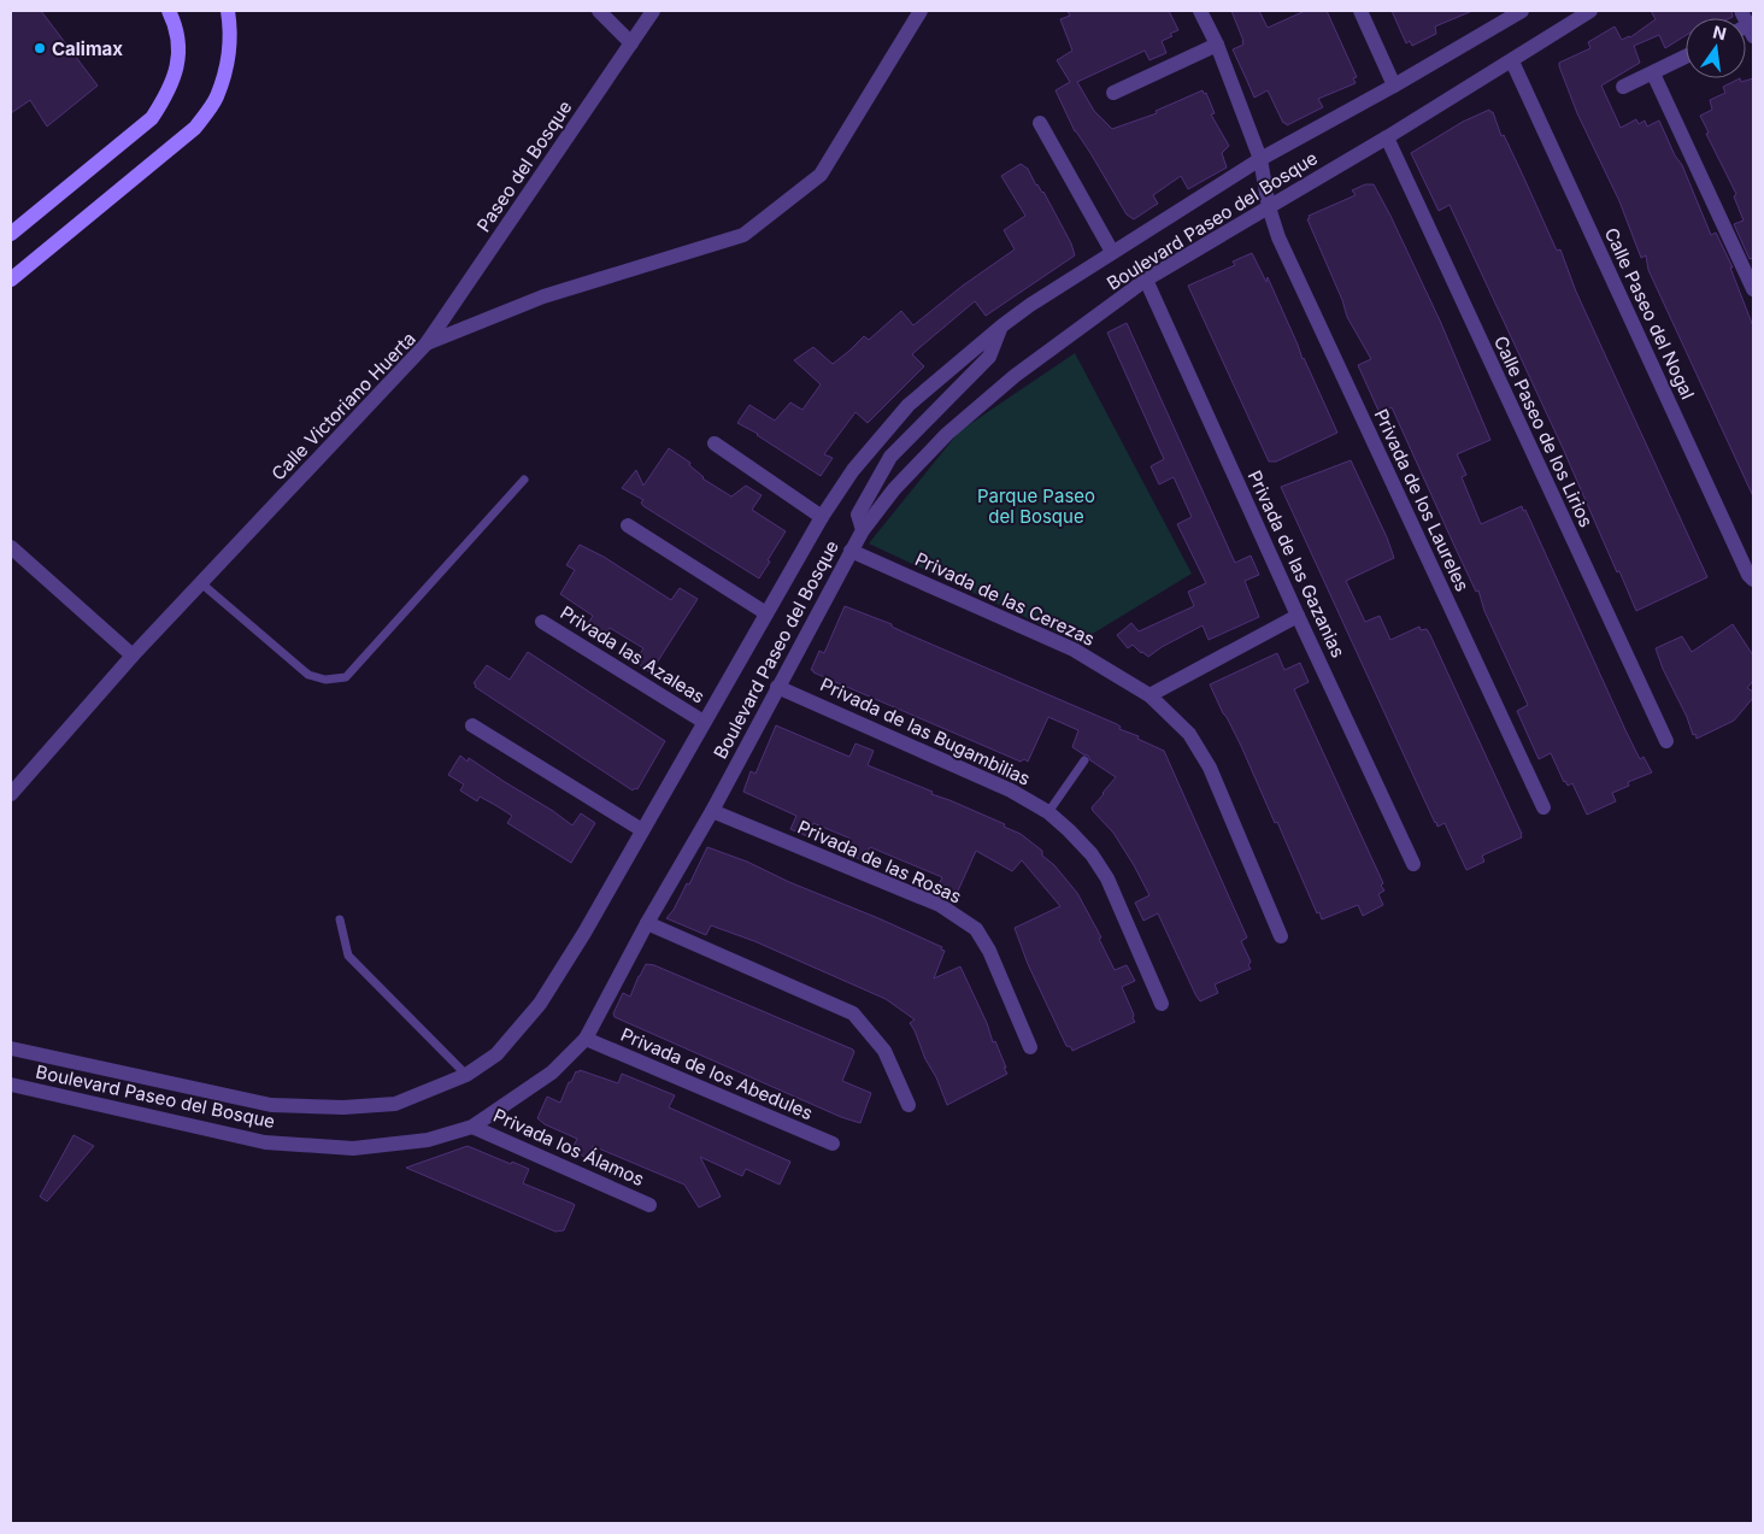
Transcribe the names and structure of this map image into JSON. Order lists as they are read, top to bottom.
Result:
{
  "streets": {
    "street": [
      "Paseo del Bosque",
      "Boulevard Paseo del Bosque",
      "Calle Paseo del Nogal",
      "Calle Victoriano Huerta",
      "Calle Paseo de los Lirios",
      "Privada de los Laureles",
      "Privada de las Gazanias",
      "Privada de las Cerezas",
      "Privada las Azaleas",
      "Privada de las Bugambilias",
      "Privada de las Rosas",
      "Privada de los Abedules",
      "Privada los Álamos"
    ]
  },
  "crossings": [
    ["Paseo del Bosque", "Calle Victoriano Huerta"],
    ["Boulevard Paseo del Bosque", "Calle Paseo del Nogal"],
    ["Boulevard Paseo del Bosque", "Calle Paseo de los Lirios"],
    ["Boulevard Paseo del Bosque", "Privada de los Laureles"],
    ["Boulevard Paseo del Bosque", "Privada de las Gazanias"],
    ["Boulevard Paseo del Bosque", "Privada de las Cerezas"],
    ["Boulevard Paseo del Bosque", "Privada las Azaleas"],
    ["Boulevard Paseo del Bosque", "Privada de las Bugambilias"],
    ["Boulevard Paseo del Bosque", "Privada de las Rosas"],
    ["Boulevard Paseo del Bosque", "Privada de los Abedules"],
    ["Boulevard Paseo del Bosque", "Privada los Álamos"]
  ],
  "parks": ["Parque Paseo del Bosque"],
  "places": ["Calimax"],
  "north": "top"
}
